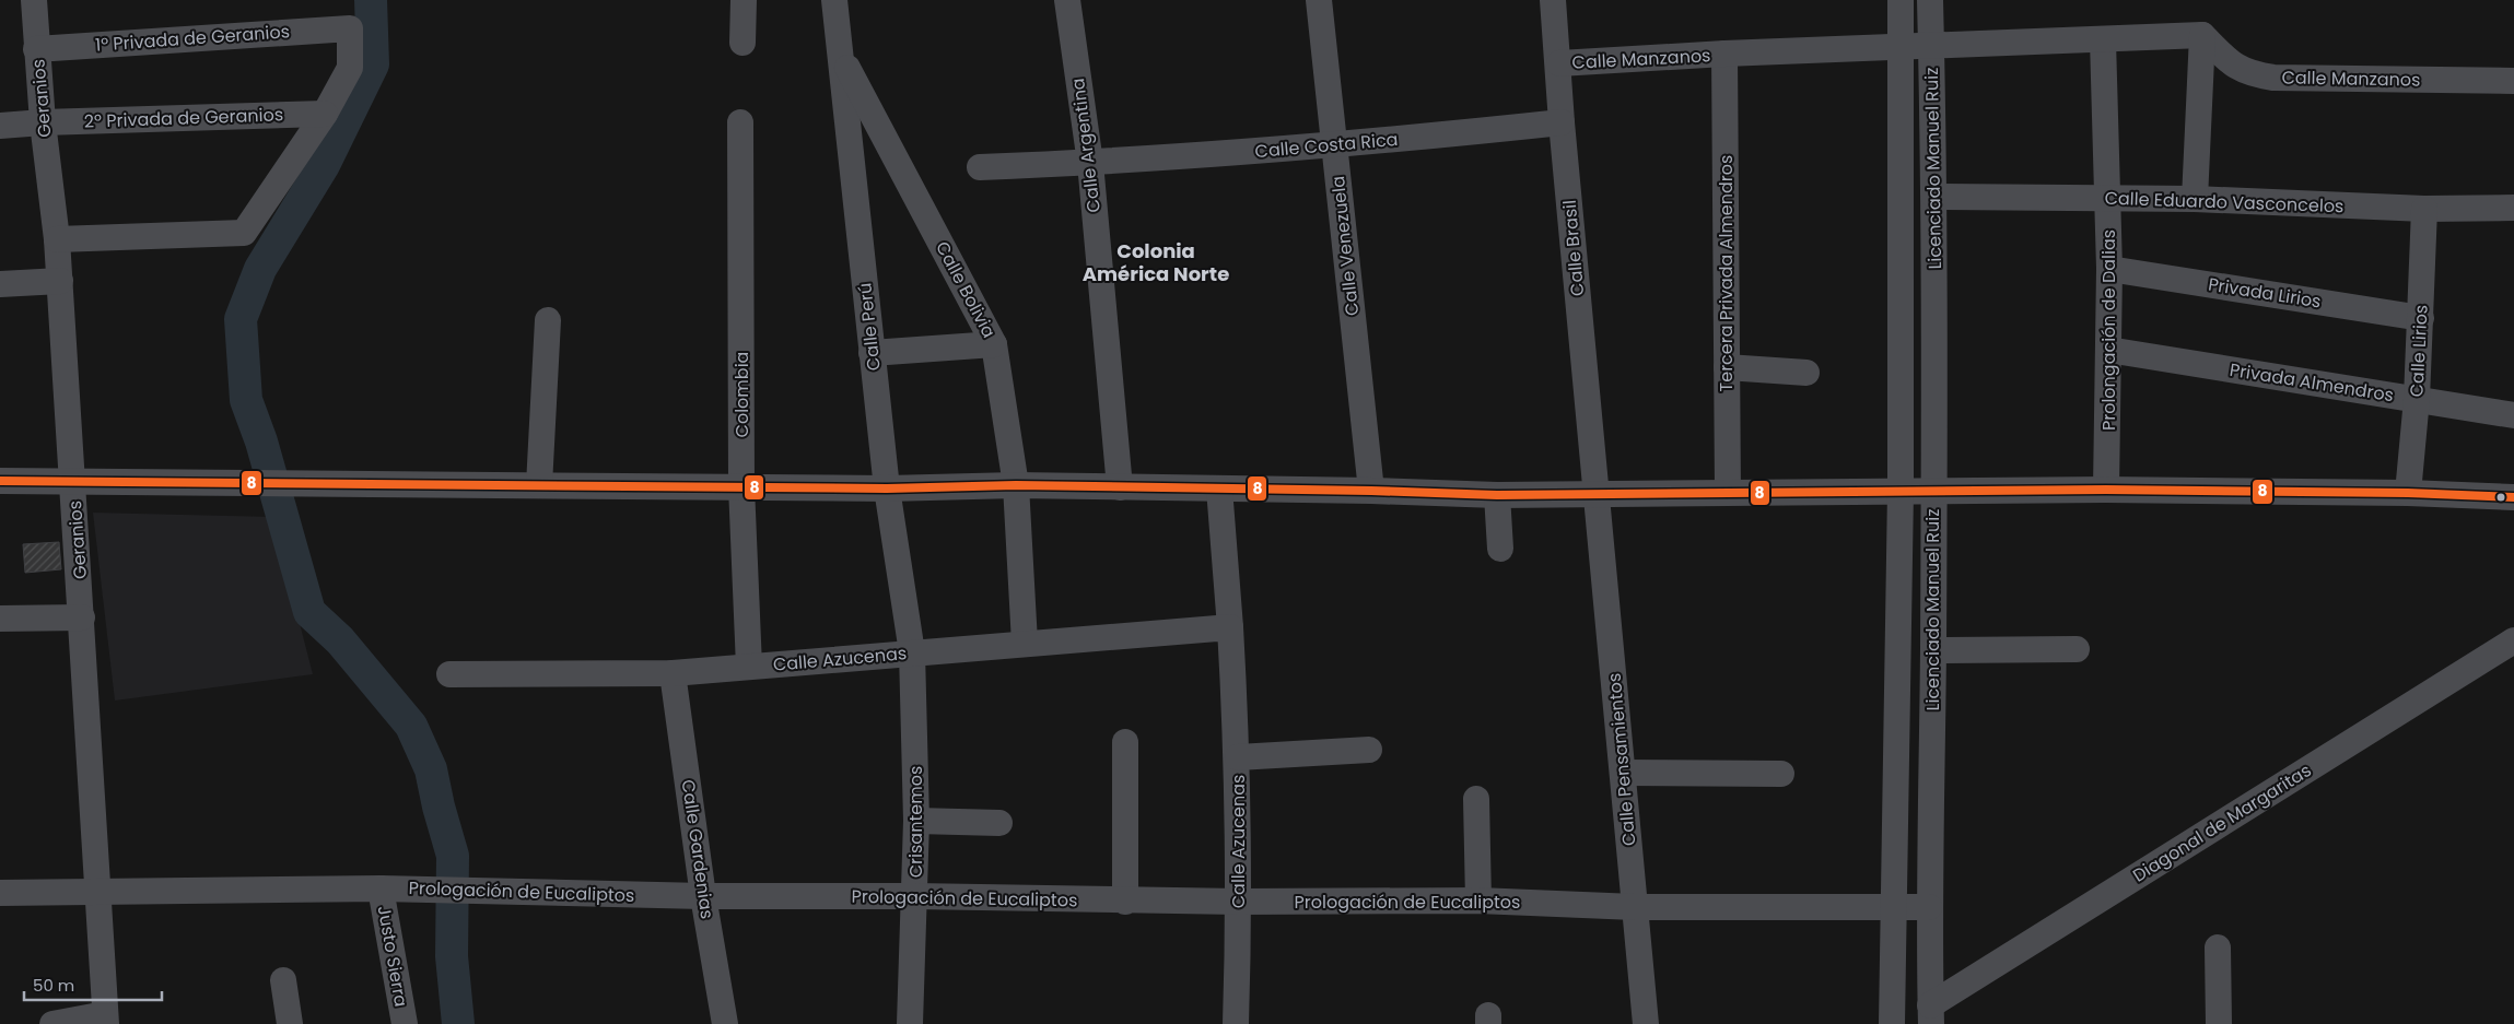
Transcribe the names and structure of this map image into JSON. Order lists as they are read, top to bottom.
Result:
{
  "streets": {
    "street": [
      "1º Privada de Geranios",
      "Calle Manzanos",
      "Geranios",
      "2º Privada de Geranios",
      "Calle Argentina",
      "Calle Costa Rica",
      "Licenciado Manuel Ruiz",
      "Calle Eduardo Vasconcelos",
      "Calle Venezuela",
      "Calle Brasil",
      "Tercera Privada Almendros",
      "Calle Bolivia",
      "Privada Lirios",
      "Calle Perú",
      "Prolongación de Dalias",
      "Calle Lirios",
      "Privada Almendros",
      "Colombia",
      "Calle Azucenas",
      "Calle Pensamientos",
      "Crisantemos",
      "Diagonal de Margaritas",
      "Calle Gardenias",
      "Prologación de Eucaliptos",
      "Justo Sierra"
    ]
  },
  "crossings": [
    ["1º Privada de Geranios", "Geranios"],
    ["1º Privada de Geranios", "2º Privada de Geranios"],
    ["Calle Manzanos", "Licenciado Manuel Ruiz"],
    ["Calle Manzanos", "Calle Brasil"],
    ["Calle Manzanos", "Tercera Privada Almendros"],
    ["Geranios", "2º Privada de Geranios"],
    ["Geranios", "Prologación de Eucaliptos"],
    ["Calle Argentina", "Calle Costa Rica"],
    ["Calle Costa Rica", "Calle Venezuela"],
    ["Calle Costa Rica", "Calle Brasil"],
    ["Licenciado Manuel Ruiz", "Calle Eduardo Vasconcelos"],
    ["Licenciado Manuel Ruiz", "Diagonal de Margaritas"],
    ["Licenciado Manuel Ruiz", "Prologación de Eucaliptos"],
    ["Calle Eduardo Vasconcelos", "Prolongación de Dalias"],
    ["Calle Eduardo Vasconcelos", "Calle Lirios"],
    ["Calle Brasil", "Calle Pensamientos"],
    ["Calle Bolivia", "Calle Perú"],
    ["Calle Bolivia", "Calle Azucenas"],
    ["Privada Lirios", "Prolongación de Dalias"],
    ["Privada Lirios", "Calle Lirios"],
    ["Calle Perú", "Calle Azucenas"],
    ["Calle Perú", "Crisantemos"],
    ["Prolongación de Dalias", "Privada Almendros"],
    ["Calle Lirios", "Privada Almendros"],
    ["Colombia", "Calle Azucenas"],
    ["Calle Azucenas", "Crisantemos"],
    ["Calle Azucenas", "Calle Gardenias"],
    ["Calle Azucenas", "Prologación de Eucaliptos"],
    ["Calle Pensamientos", "Prologación de Eucaliptos"],
    ["Crisantemos", "Prologación de Eucaliptos"],
    ["Calle Gardenias", "Prologación de Eucaliptos"],
    ["Prologación de Eucaliptos", "Justo Sierra"]
  ],
  "districts": ["Colonia América Norte"],
  "lines": ["transit line 8"],
  "scale_bar": "50 m"
}
